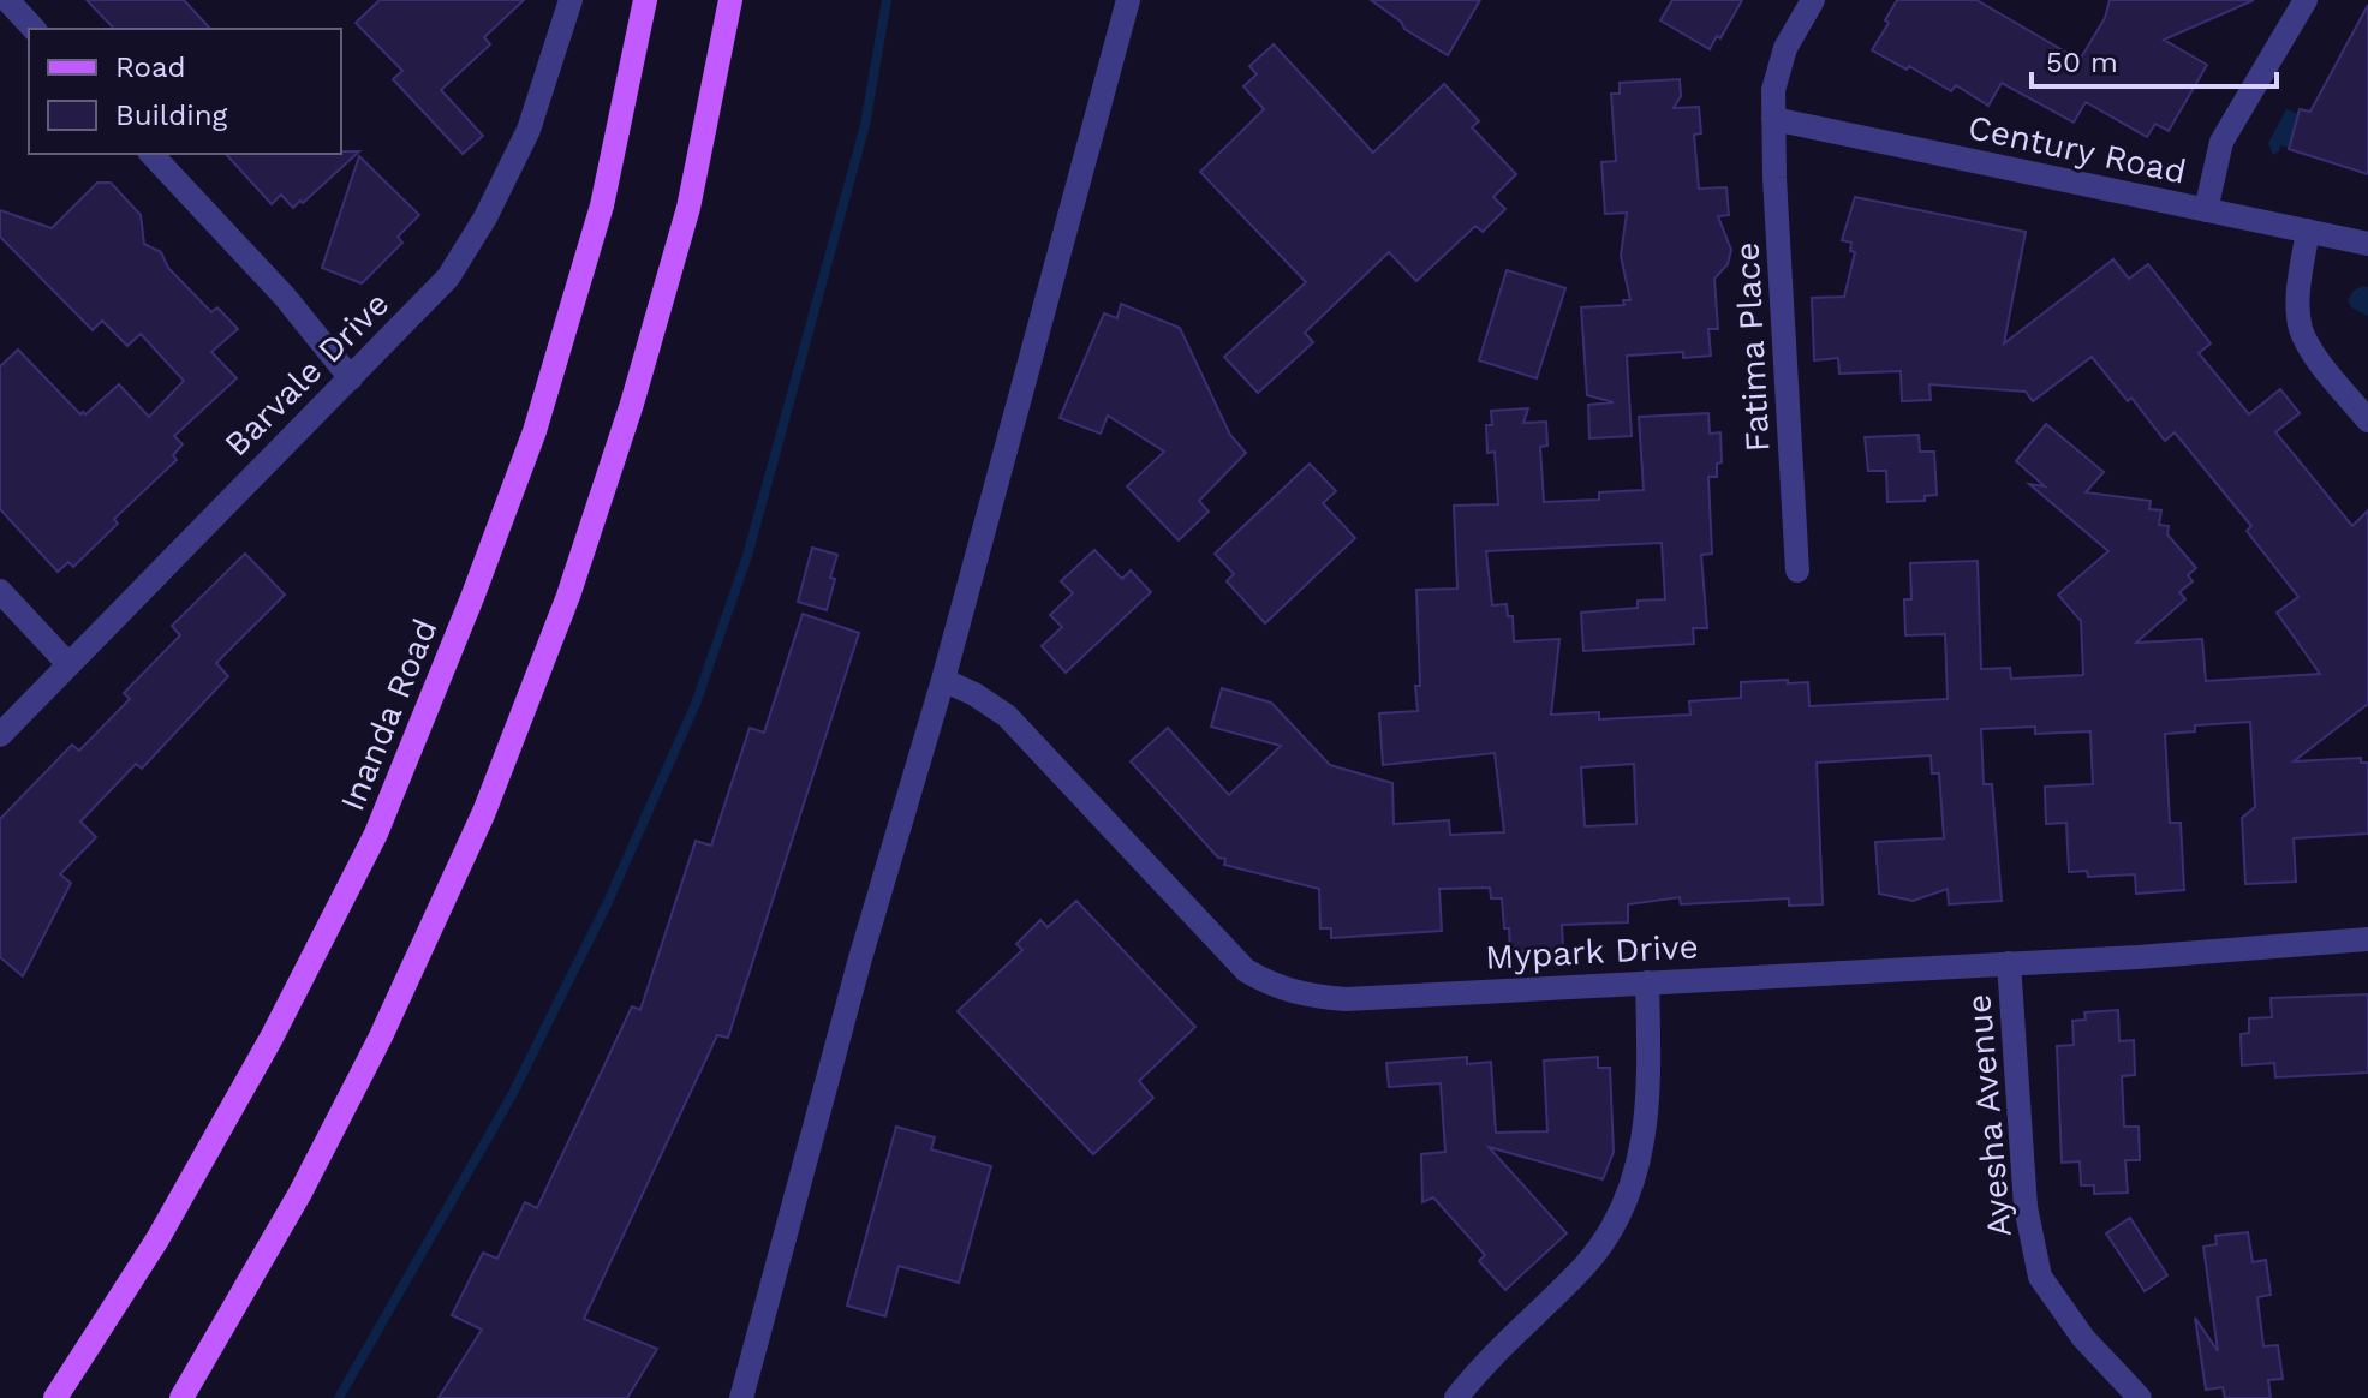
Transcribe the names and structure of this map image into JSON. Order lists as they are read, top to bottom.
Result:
{
  "streets": {
    "main road": ["Inanda Road"],
    "street": [
      "Century Road",
      "Fatima Place",
      "Barvale Drive",
      "Mypark Drive",
      "Ayesha Avenue"
    ]
  },
  "crossings": [
    ["Century Road", "Fatima Place"],
    ["Mypark Drive", "Ayesha Avenue"]
  ],
  "legend": ["Road", "Building"],
  "scale_bar": "50 m"
}
